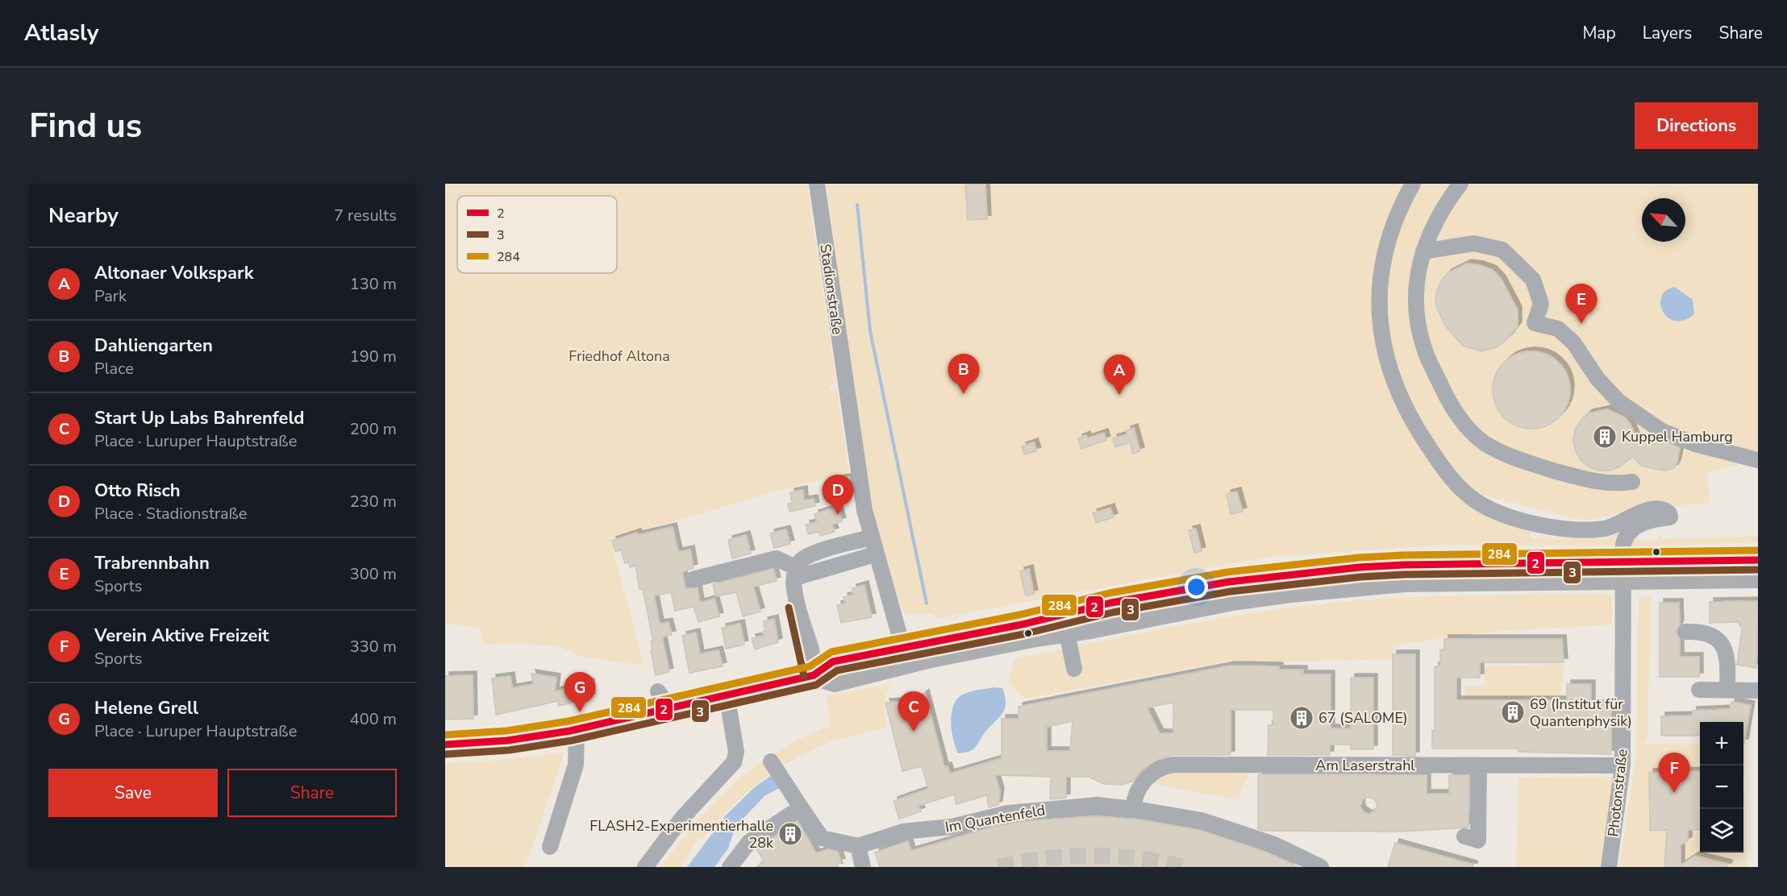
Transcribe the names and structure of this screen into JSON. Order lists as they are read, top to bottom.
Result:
{
  "streets": {
    "street": [
      "Stadionstraße",
      "Am Laserstrahl",
      "Photonstraße",
      "Im Quantenfeld"
    ]
  },
  "crossings": [
    ["Am Laserstrahl", "Photonstraße"],
    ["Am Laserstrahl", "Im Quantenfeld"]
  ],
  "parks": ["Friedhof Altona"],
  "places": {
    "building": [
      "Kuppel Hamburg",
      "69 (Institut für Quantenphysik)",
      "67 (SALOME)",
      "FLASH2-Experimentierhalle 28k"
    ]
  },
  "lines": ["transit line 284", "transit line 2", "transit line 3"],
  "legend": ["2", "3", "284"],
  "north": "top left",
  "page": {
    "header": "Atlasly",
    "nav": ["Map", "Layers", "Share"],
    "buttons": [
      "Directions",
      ["Save", "Share"]
    ],
    "title": "Find us",
    "heading": ["Nearby", "7 results"],
    "list": [
      {
        "mark": "A",
        "name": "Altonaer Volkspark",
        "note": "Park",
        "value": "130 m"
      },
      {
        "mark": "B",
        "name": "Dahliengarten",
        "note": "Place",
        "value": "190 m"
      },
      {
        "mark": "C",
        "name": "Start Up Labs Bahrenfeld",
        "note": "Place · Luruper Hauptstraße",
        "value": "200 m"
      },
      {
        "mark": "D",
        "name": "Otto Risch",
        "note": "Place · Stadionstraße",
        "value": "230 m"
      },
      {
        "mark": "E",
        "name": "Trabrennbahn",
        "note": "Sports",
        "value": "300 m"
      },
      {
        "mark": "F",
        "name": "Verein Aktive Freizeit",
        "note": "Sports",
        "value": "330 m"
      },
      {
        "mark": "G",
        "name": "Helene Grell",
        "note": "Place · Luruper Hauptstraße",
        "value": "400 m"
      }
    ],
    "pins": [
      "E",
      "B",
      "A",
      "D",
      "G",
      "C",
      "F"
    ],
    "map_buttons": ["+", "−"]
  }
}
